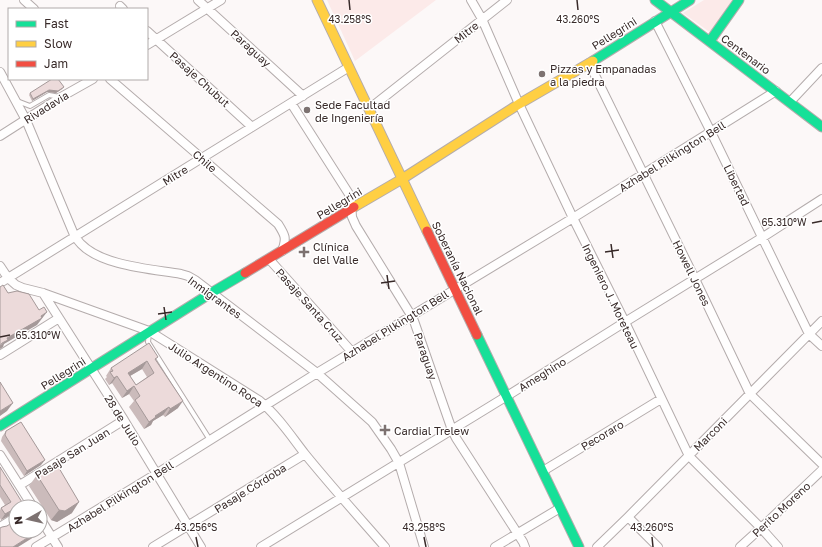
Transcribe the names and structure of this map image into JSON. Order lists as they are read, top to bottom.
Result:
{
  "streets": {
    "street": [
      "Mitre",
      "Pellegrini",
      "Paraguay",
      "Centenario",
      "Pasaje Chubut",
      "Rivadavia",
      "Azhabel Pilkington Bell",
      "Chile",
      "Libertad",
      "Soberanía Nacional",
      "Howell Jones",
      "Ingeniero J. Moreteau",
      "Inmigrantes",
      "Pasaje Santa Cruz",
      "Julio Argentino Roca",
      "Ameghino",
      "28 de Julio",
      "Marconi",
      "Pecoraro",
      "Pasaje San Juan",
      "Pasaje Córdoba",
      "Perito Moreno"
    ]
  },
  "crossings": [
    ["Mitre", "Paraguay"],
    ["Mitre", "Pasaje Chubut"],
    ["Mitre", "Chile"],
    ["Mitre", "Soberanía Nacional"],
    ["Mitre", "Ingeniero J. Moreteau"],
    ["Mitre", "Inmigrantes"],
    ["Mitre", "Julio Argentino Roca"],
    ["Pellegrini", "Paraguay"],
    ["Pellegrini", "Centenario"],
    ["Pellegrini", "Chile"],
    ["Pellegrini", "Libertad"],
    ["Pellegrini", "Soberanía Nacional"],
    ["Pellegrini", "Howell Jones"],
    ["Pellegrini", "Ingeniero J. Moreteau"],
    ["Pellegrini", "Inmigrantes"],
    ["Pellegrini", "Pasaje Santa Cruz"],
    ["Pellegrini", "Julio Argentino Roca"],
    ["Pellegrini", "28 de Julio"],
    ["Paraguay", "Azhabel Pilkington Bell"],
    ["Paraguay", "Ameghino"],
    ["Centenario", "Azhabel Pilkington Bell"],
    ["Rivadavia", "Inmigrantes"],
    ["Azhabel Pilkington Bell", "Libertad"],
    ["Azhabel Pilkington Bell", "Soberanía Nacional"],
    ["Azhabel Pilkington Bell", "Howell Jones"],
    ["Azhabel Pilkington Bell", "Ingeniero J. Moreteau"],
    ["Azhabel Pilkington Bell", "Inmigrantes"],
    ["Azhabel Pilkington Bell", "Pasaje Santa Cruz"],
    ["Azhabel Pilkington Bell", "Julio Argentino Roca"],
    ["Azhabel Pilkington Bell", "28 de Julio"],
    ["Libertad", "Ameghino"],
    ["Libertad", "Marconi"],
    ["Soberanía Nacional", "Ameghino"],
    ["Soberanía Nacional", "Pecoraro"],
    ["Howell Jones", "Ameghino"],
    ["Howell Jones", "Marconi"],
    ["Ingeniero J. Moreteau", "Ameghino"],
    ["Ingeniero J. Moreteau", "Marconi"],
    ["Ingeniero J. Moreteau", "Pecoraro"],
    ["Ingeniero J. Moreteau", "Perito Moreno"],
    ["Inmigrantes", "Ameghino"],
    ["Julio Argentino Roca", "Ameghino"],
    ["Julio Argentino Roca", "28 de Julio"],
    ["Julio Argentino Roca", "Pasaje Córdoba"],
    ["28 de Julio", "Pasaje San Juan"],
    ["28 de Julio", "Pasaje Córdoba"]
  ],
  "places": {
    "other": ["Pizzas y Empanadas a la piedra", "Sede Facultad de Ingeniería"],
    "health": ["Clínica del Valle", "Cardial Trelew"]
  },
  "legend": ["Fast", "Slow", "Jam"],
  "north": "left",
  "coordinates": [
    "43.258°S",
    "43.260°S",
    "65.310°W",
    "43.256°S"
  ]
}
